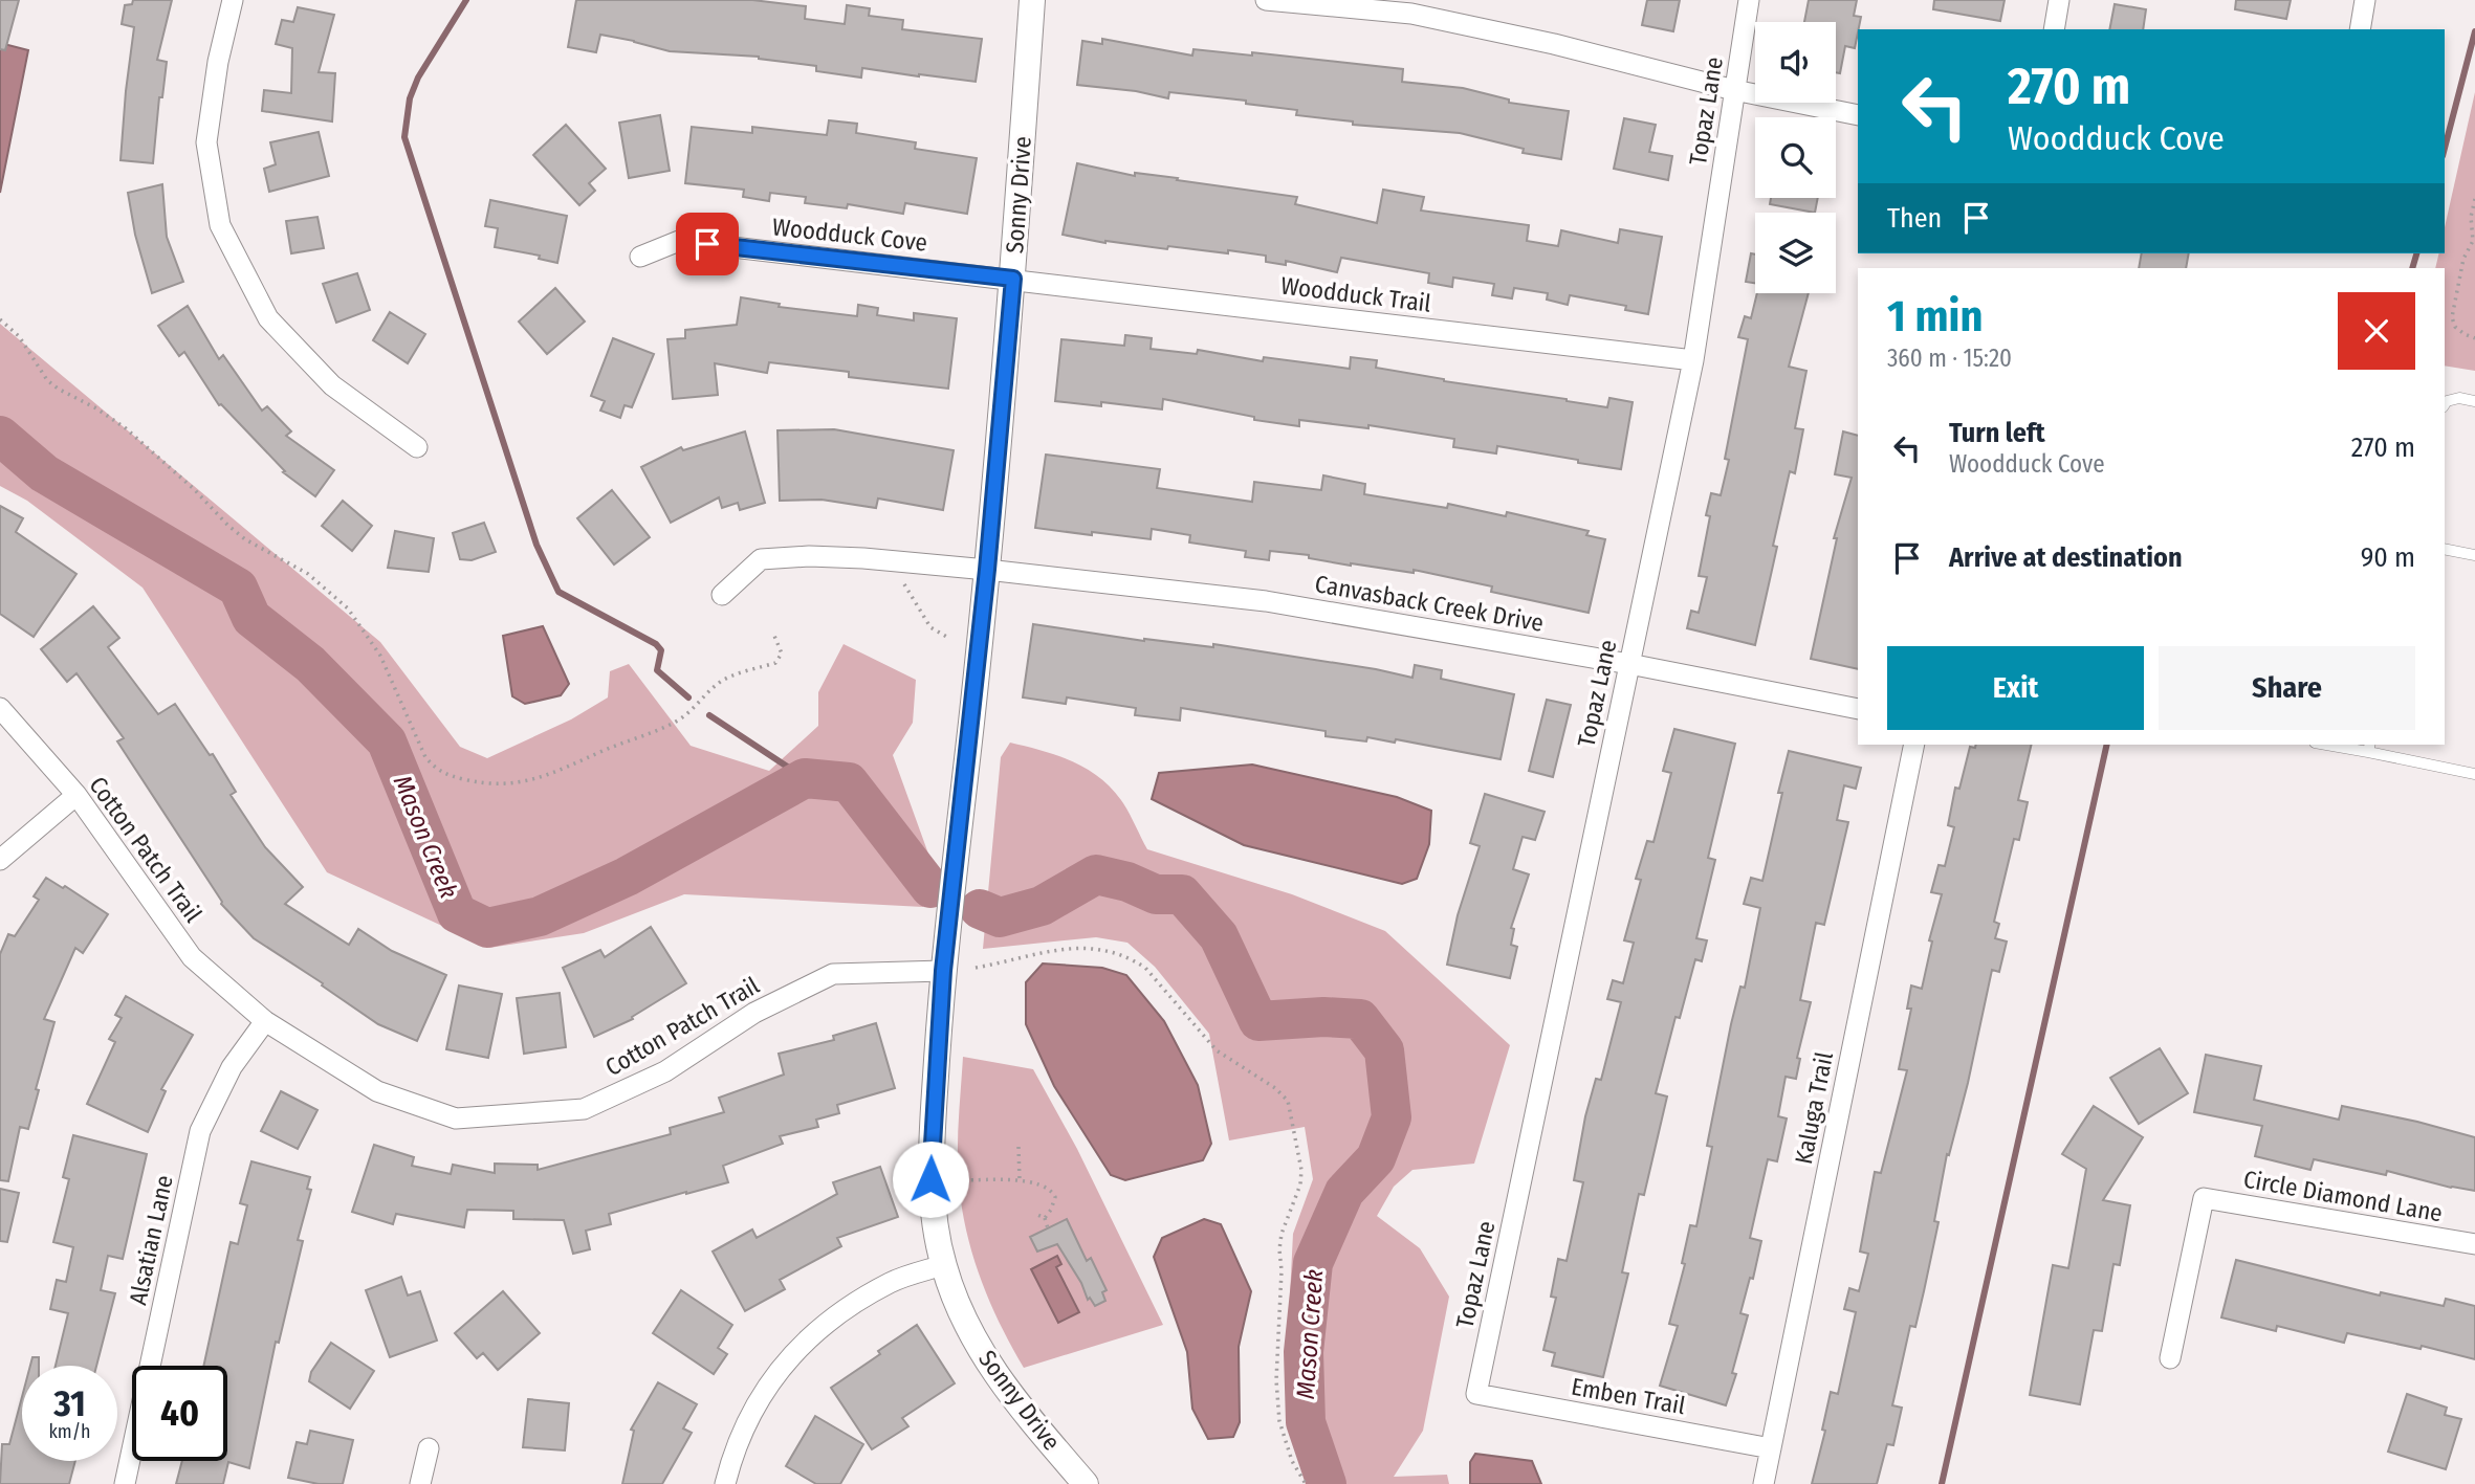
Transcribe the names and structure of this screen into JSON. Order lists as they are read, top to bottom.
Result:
{
  "streets": {
    "street": [
      "Topaz Lane",
      "Sonny Drive",
      "Woodduck Cove",
      "Woodduck Trail",
      "Canvasback Creek Drive",
      "Cotton Patch Trail",
      "Kaluga Trail",
      "Circle Diamond Lane",
      "Alsatian Lane",
      "Emben Trail"
    ]
  },
  "crossings": [
    ["Topaz Lane", "Woodduck Trail"],
    ["Topaz Lane", "Canvasback Creek Drive"],
    ["Topaz Lane", "Emben Trail"],
    ["Sonny Drive", "Woodduck Cove"],
    ["Sonny Drive", "Woodduck Trail"],
    ["Sonny Drive", "Canvasback Creek Drive"],
    ["Sonny Drive", "Cotton Patch Trail"],
    ["Woodduck Cove", "Woodduck Trail"],
    ["Cotton Patch Trail", "Alsatian Lane"],
    ["Kaluga Trail", "Emben Trail"]
  ],
  "water": ["Mason Creek"],
  "page": {
    "turn": ["270 m", "Woodduck Cove"],
    "then": "Then",
    "heading": ["1 min", "360 m · 15:20"],
    "list": [
      {
        "name": "Turn left",
        "note": "Woodduck Cove",
        "value": "270 m"
      },
      {
        "name": "Arrive at destination",
        "value": "90 m"
      }
    ],
    "buttons": ["Exit", "Share"],
    "speed": "31 km/h",
    "limit": "40"
  }
}
